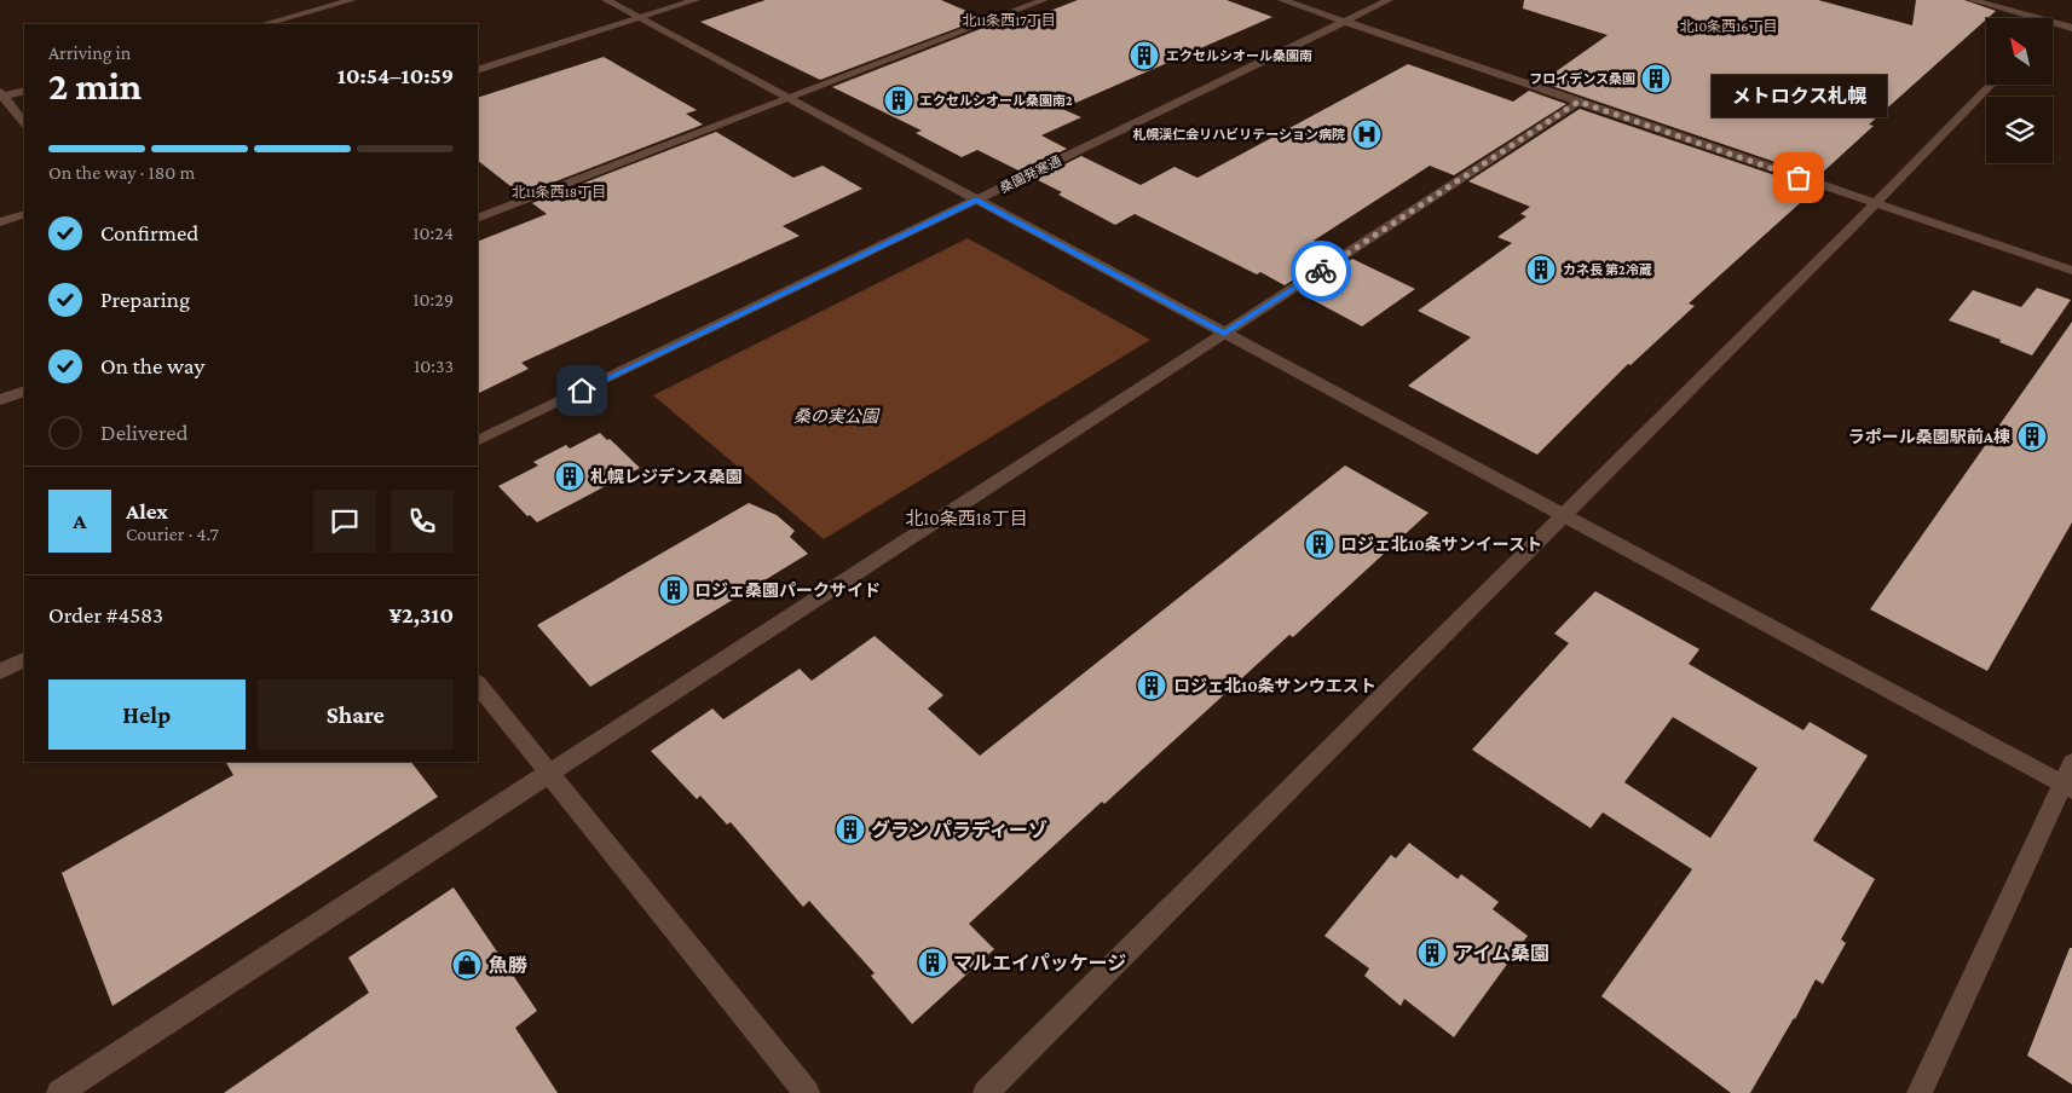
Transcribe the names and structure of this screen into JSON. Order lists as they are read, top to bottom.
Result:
{
  "streets": {
    "street": ["桑園発寒通"]
  },
  "districts": [
    "北11条西17丁目",
    "北10条西16丁目",
    "北11条西18丁目",
    "北10条西18丁目"
  ],
  "parks": ["桑の実公園"],
  "places": {
    "building": [
      "エクセルシオール桑園南",
      "フロイデンス桑園",
      "エクセルシオール桑園南2",
      "カネ長 第2冷蔵",
      "ラポール桑園駅前A棟",
      "札幌レジデンス桑園",
      "ロジェ北10条サンイースト",
      "ロジェ桑園パークサイド",
      "ロジェ北10条サンウエスト",
      "グラン パラディーゾ",
      "アイム桑園",
      "マルエイパッケージ"
    ],
    "hospital": ["札幌渓仁会リハビリテーション病院"],
    "other": ["メトロクス札幌"],
    "shop": ["魚勝"]
  },
  "north": "top left",
  "page": {
    "heading": ["2 min", "Arriving in", "10:54–10:59"],
    "panel": [
      "Alex",
      "Courier · 4.7",
      "Order #4583",
      "¥2,310"
    ],
    "bubble": "メトロクス札幌",
    "bar": "On the way · 180 m",
    "list": [
      ["Confirmed", "10:24"],
      ["Preparing", "10:29"],
      ["On the way", "10:33"],
      "Delivered"
    ],
    "round": "A",
    "buttons": ["Help", "Share"]
  }
}
